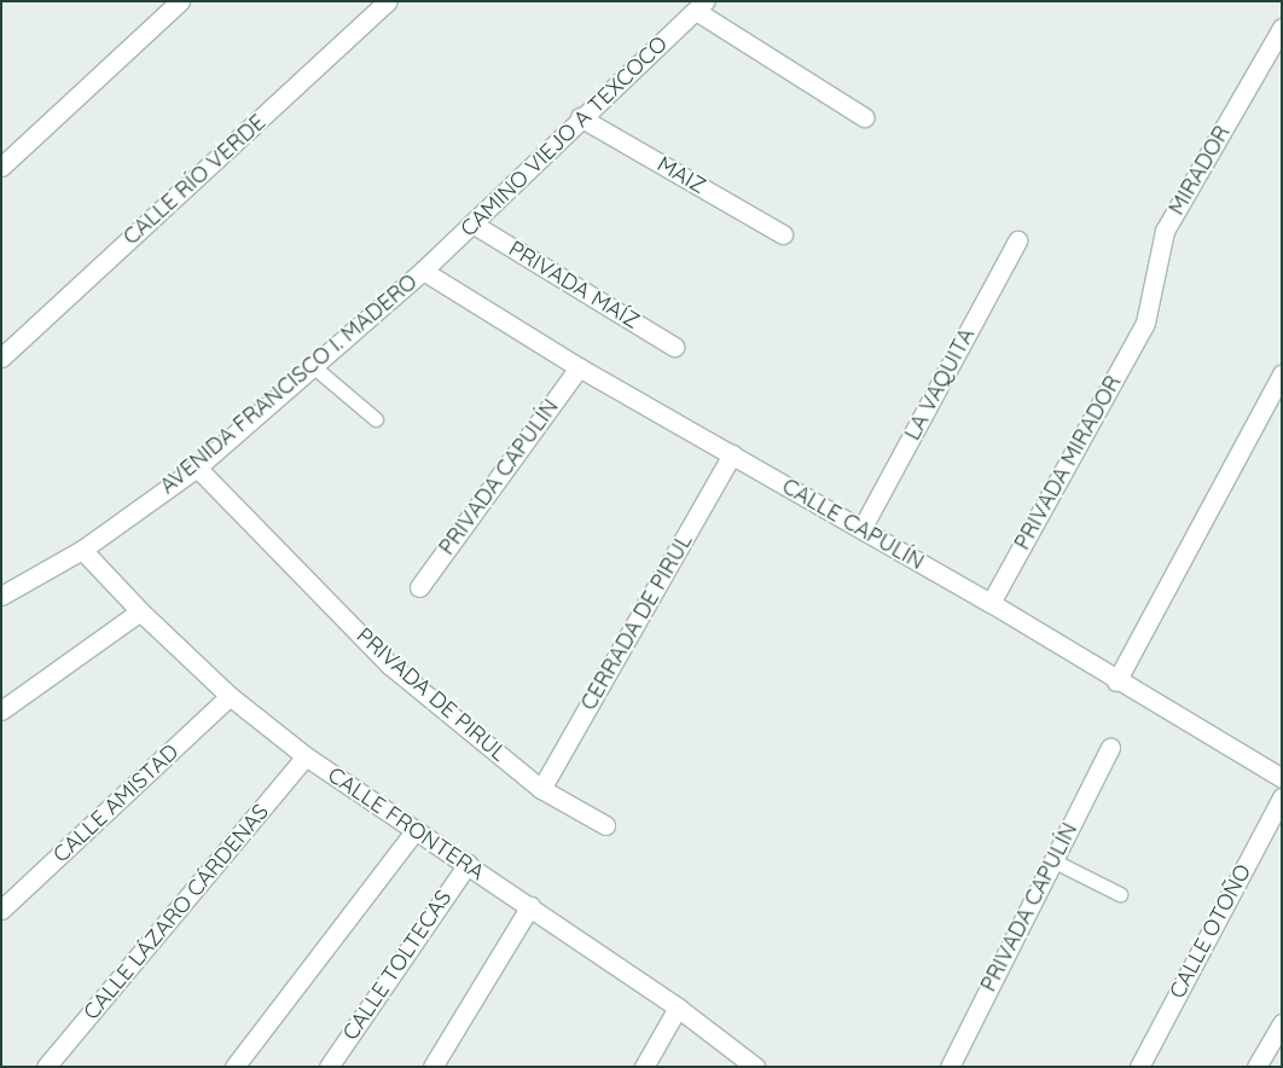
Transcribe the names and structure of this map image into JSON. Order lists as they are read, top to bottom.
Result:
{
  "streets": {
    "street": [
      "CAMINO VIEJO A TEXCOCO",
      "MIRADOR",
      "MAIZ",
      "CALLE RÍO VERDE",
      "PRIVADA MAÍZ",
      "AVENIDA FRANCISCO I. MADERO",
      "LA VAQUITA",
      "PRIVADA MIRADOR",
      "PRIVADA CAPULÍN",
      "CALLE CAPULÍN",
      "CERRADA DE PIRUL",
      "PRIVADA DE PIRUL",
      "CALLE AMISTAD",
      "CALLE FRONTERA",
      "CALLE LÁZARO CÁRDENAS",
      "CALLE OTOÑO",
      "CALLE TOLTECAS"
    ]
  },
  "crossings": [
    ["CAMINO VIEJO A TEXCOCO", "MAIZ"],
    ["CAMINO VIEJO A TEXCOCO", "PRIVADA MAÍZ"],
    ["CAMINO VIEJO A TEXCOCO", "AVENIDA FRANCISCO I. MADERO"],
    ["CAMINO VIEJO A TEXCOCO", "CALLE CAPULÍN"],
    ["MIRADOR", "PRIVADA MIRADOR"],
    ["AVENIDA FRANCISCO I. MADERO", "CALLE CAPULÍN"],
    ["AVENIDA FRANCISCO I. MADERO", "PRIVADA DE PIRUL"],
    ["AVENIDA FRANCISCO I. MADERO", "CALLE FRONTERA"],
    ["LA VAQUITA", "CALLE CAPULÍN"],
    ["PRIVADA MIRADOR", "CALLE CAPULÍN"],
    ["PRIVADA CAPULÍN", "CALLE CAPULÍN"],
    ["CALLE CAPULÍN", "CERRADA DE PIRUL"],
    ["CERRADA DE PIRUL", "PRIVADA DE PIRUL"],
    ["CALLE AMISTAD", "CALLE FRONTERA"],
    ["CALLE FRONTERA", "CALLE LÁZARO CÁRDENAS"],
    ["CALLE FRONTERA", "CALLE TOLTECAS"]
  ]
}
